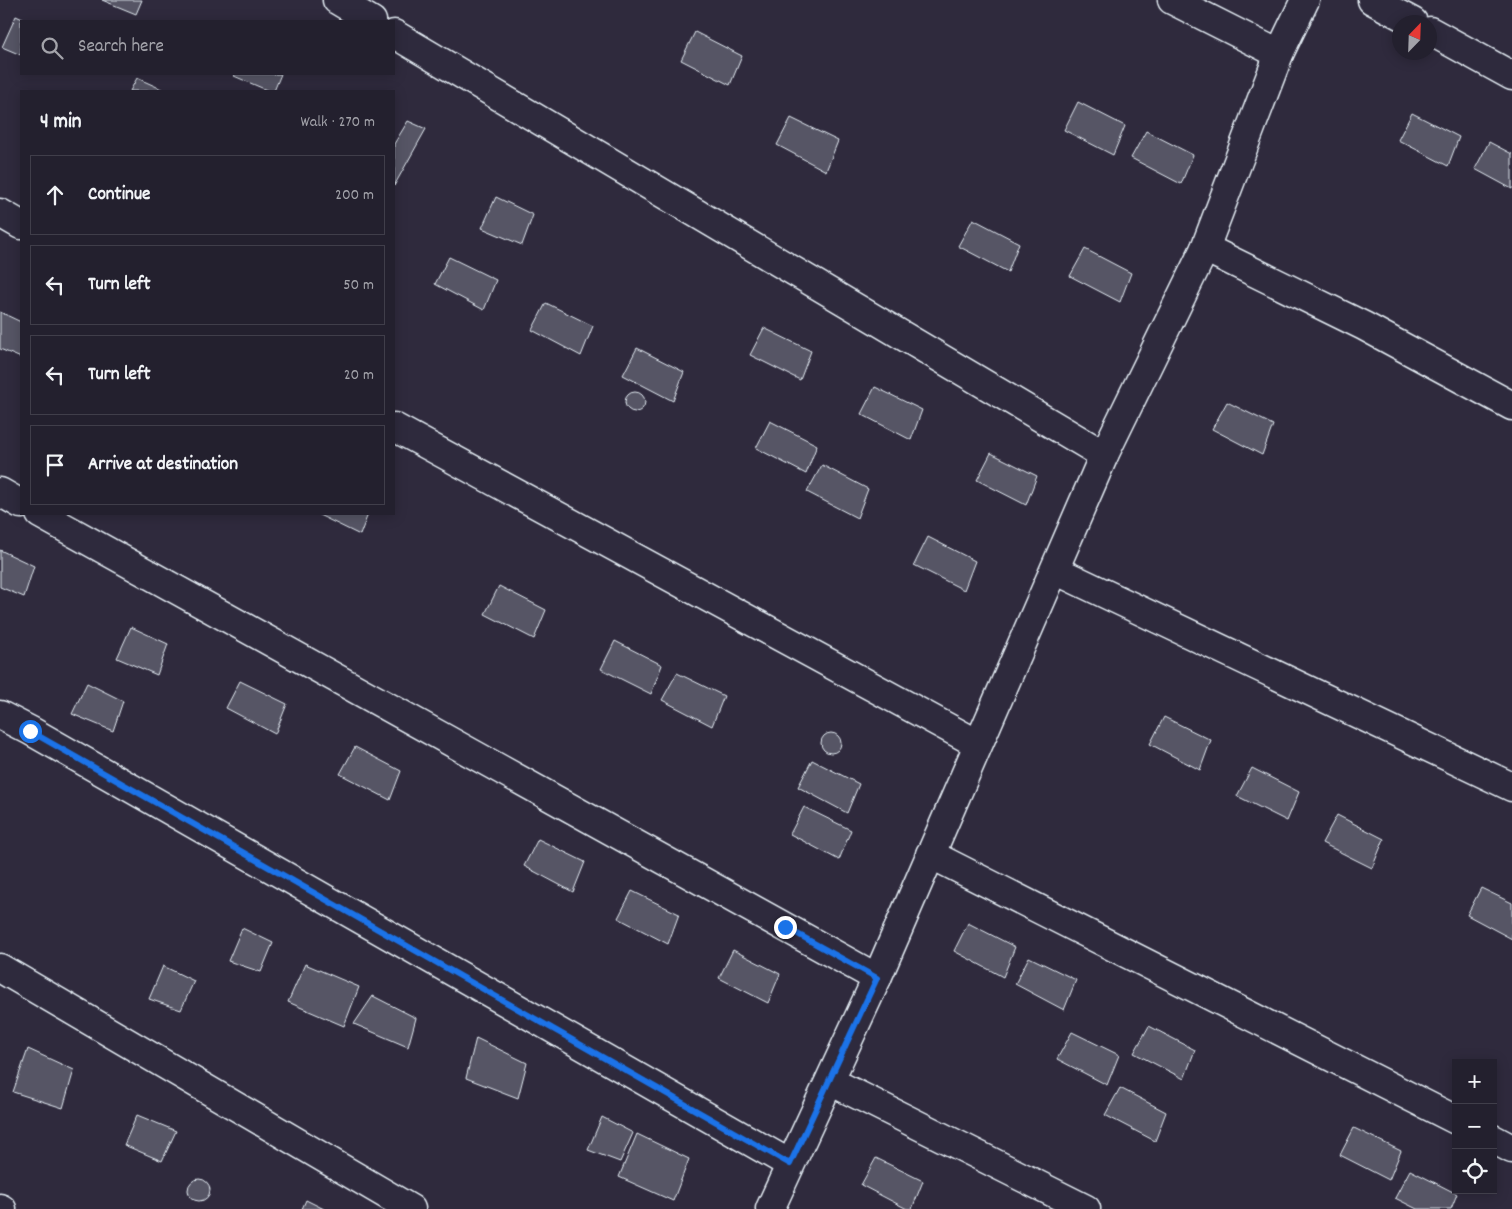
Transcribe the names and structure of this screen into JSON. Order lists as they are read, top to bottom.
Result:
{
  "north": "top right",
  "page": {
    "search": "Search here",
    "heading": ["4 min", "Walk · 270 m"],
    "list": [
      ["Continue", "200 m"],
      ["Turn left", "50 m"],
      ["Turn left", "20 m"],
      "Arrive at destination"
    ],
    "map_buttons": ["+", "−"]
  }
}
